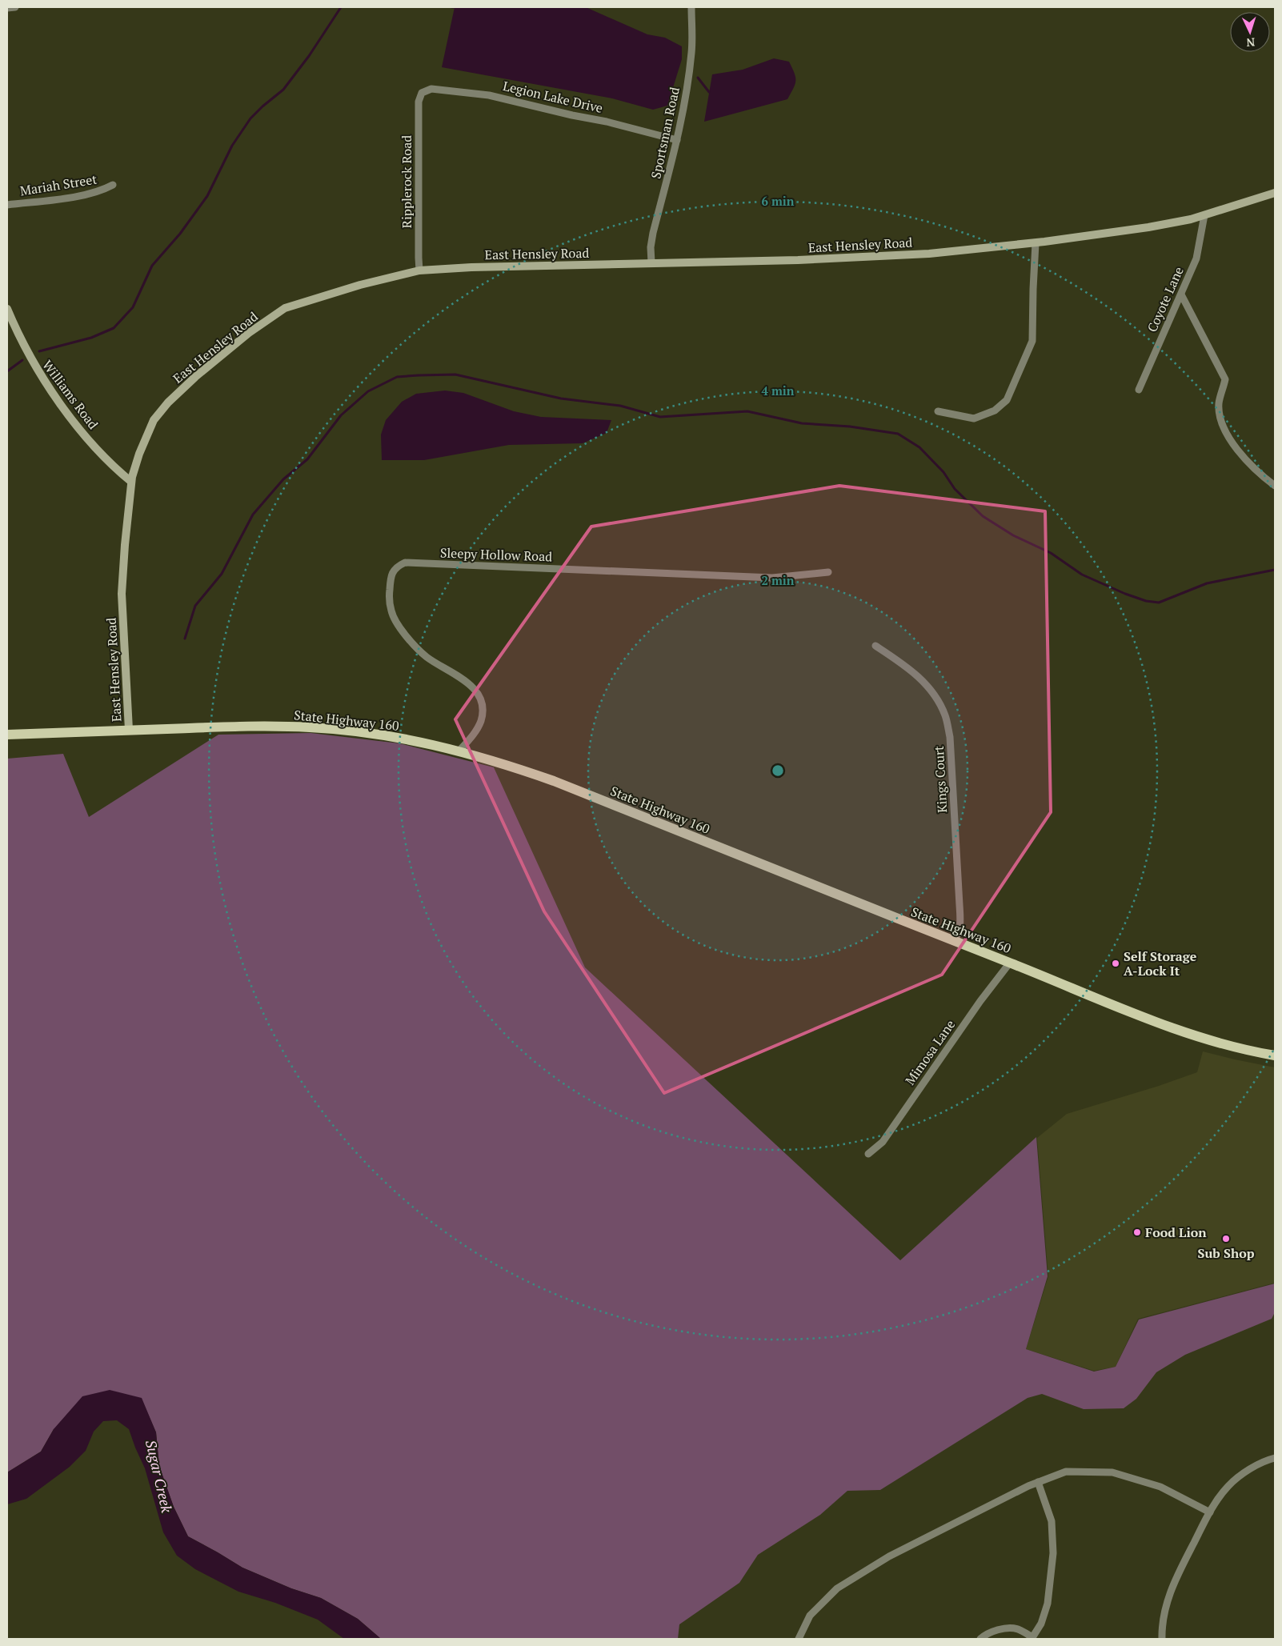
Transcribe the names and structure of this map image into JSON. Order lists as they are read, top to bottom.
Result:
{
  "streets": {
    "main road": ["East Hensley Road", "Williams Road", "State Highway 160"],
    "street": [
      "Legion Lake Drive",
      "Sportsman Road",
      "Ripplerock Road",
      "Mariah Street",
      "Coyote Lane",
      "Sleepy Hollow Road",
      "Kings Court",
      "Mimosa Lane"
    ]
  },
  "crossings": [
    ["Legion Lake Drive", "Sportsman Road"],
    ["Legion Lake Drive", "Ripplerock Road"],
    ["Sportsman Road", "East Hensley Road"],
    ["Ripplerock Road", "East Hensley Road"],
    ["East Hensley Road", "Coyote Lane"],
    ["East Hensley Road", "Williams Road"],
    ["East Hensley Road", "State Highway 160"],
    ["Sleepy Hollow Road", "State Highway 160"],
    ["State Highway 160", "Kings Court"],
    ["State Highway 160", "Mimosa Lane"]
  ],
  "water": ["Sugar Creek"],
  "places": ["Self Storage A-Lock It", "Food Lion", "Sub Shop"],
  "north": "bottom",
  "rings": ["6 min", "4 min", "2 min"]
}
